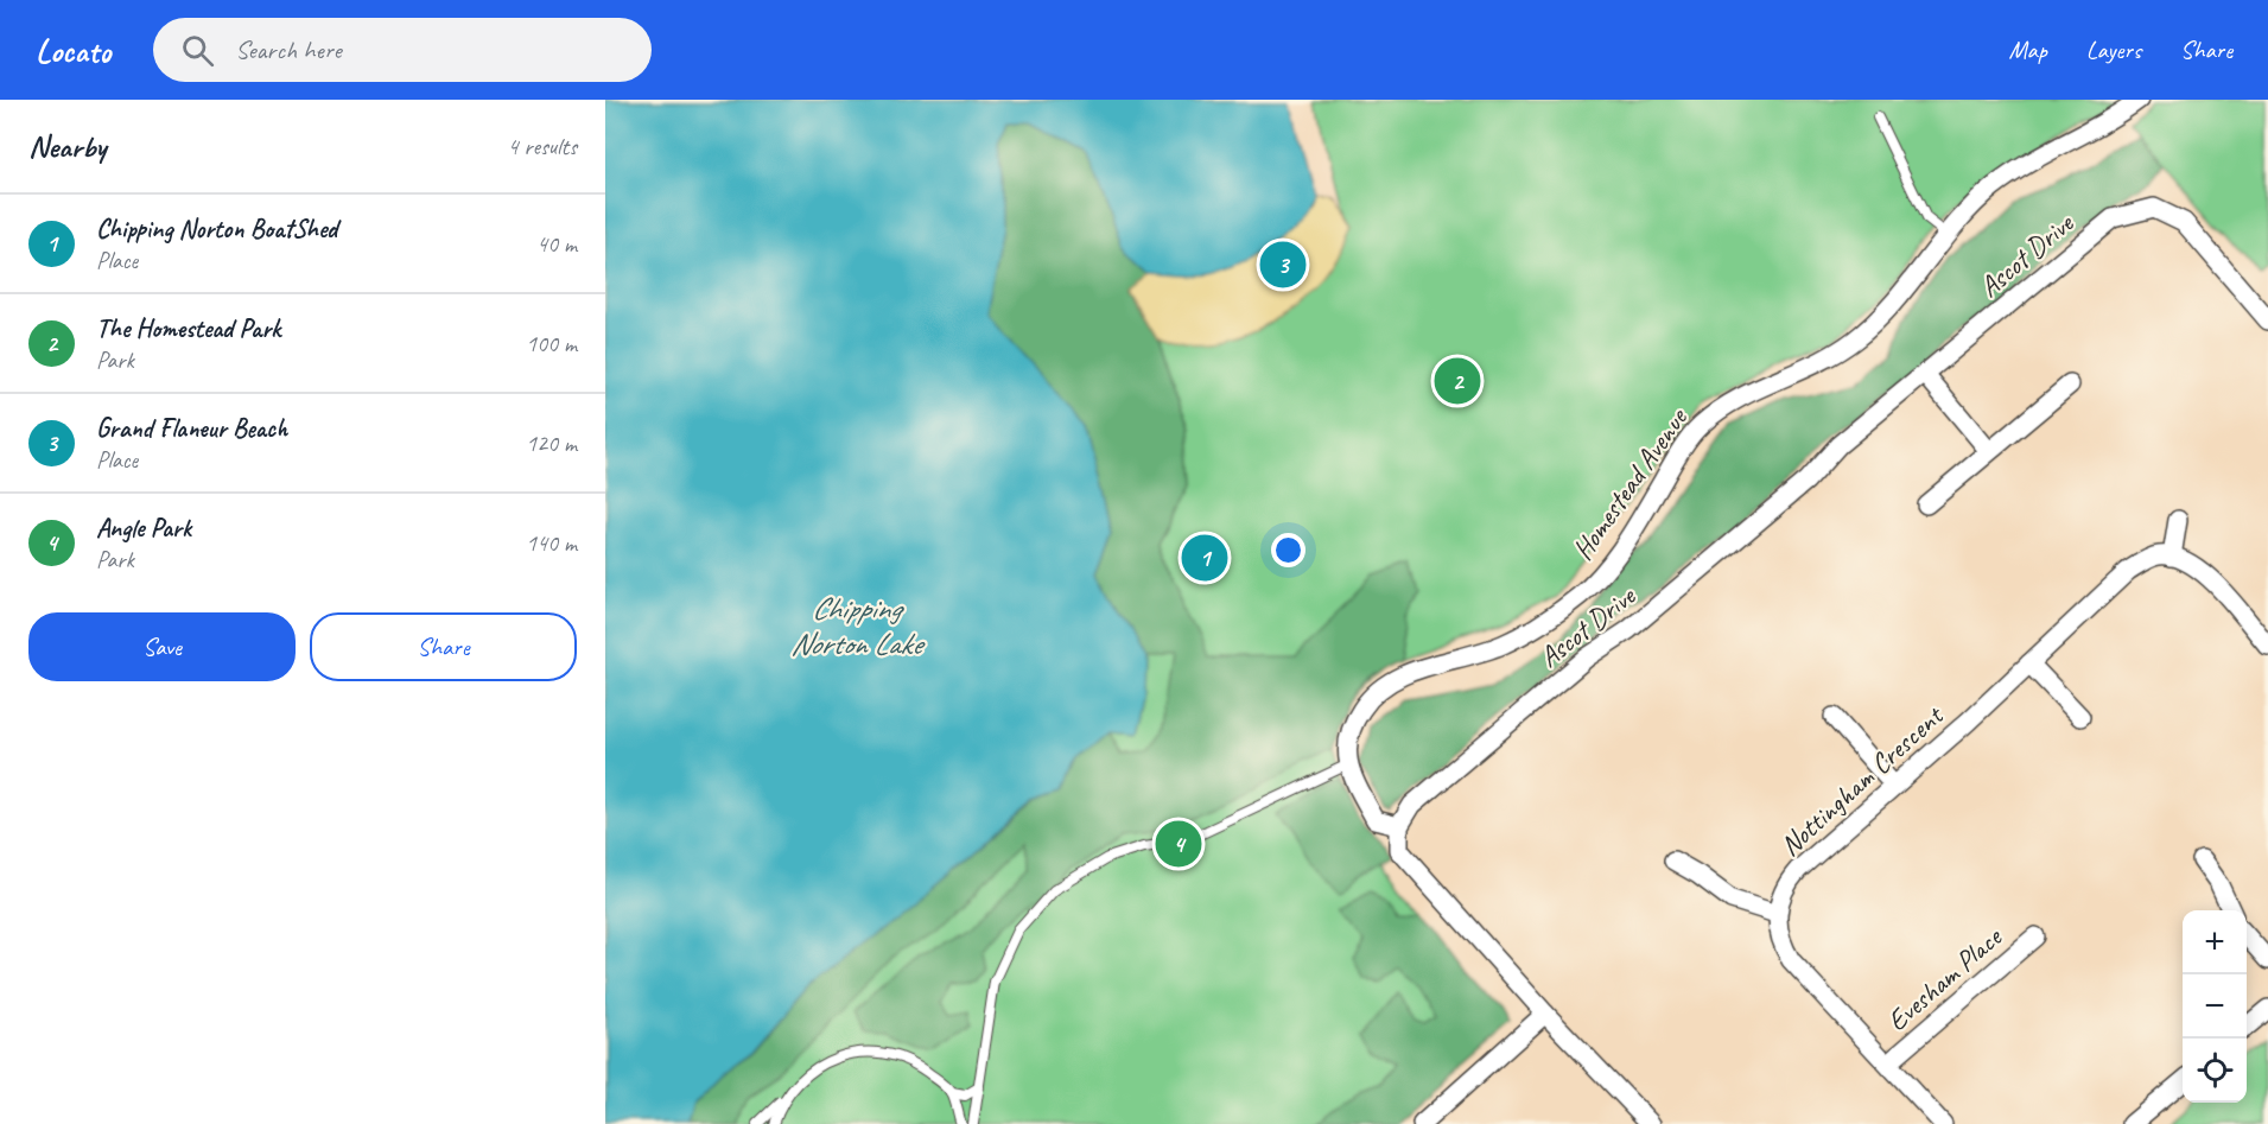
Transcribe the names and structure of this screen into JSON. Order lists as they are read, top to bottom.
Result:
{
  "streets": {
    "street": [
      "Ascot Drive",
      "Homestead Avenue",
      "Nottingham Crescent",
      "Evesham Place"
    ]
  },
  "water": ["Chipping Norton Lake"],
  "page": {
    "header": "Locato",
    "search": "Search here",
    "nav": ["Map", "Layers", "Share"],
    "heading": ["Nearby", "4 results"],
    "list": [
      {
        "mark": "1",
        "name": "Chipping Norton BoatShed",
        "note": "Place",
        "value": "40 m"
      },
      {
        "mark": "2",
        "name": "The Homestead Park",
        "note": "Park",
        "value": "100 m"
      },
      {
        "mark": "3",
        "name": "Grand Flaneur Beach",
        "note": "Place",
        "value": "120 m"
      },
      {
        "mark": "4",
        "name": "Angle Park",
        "note": "Park",
        "value": "140 m"
      }
    ],
    "pins": [
      "3",
      "2",
      "1",
      "4"
    ],
    "buttons": ["Save", "Share"],
    "map_buttons": ["+", "−"]
  }
}
